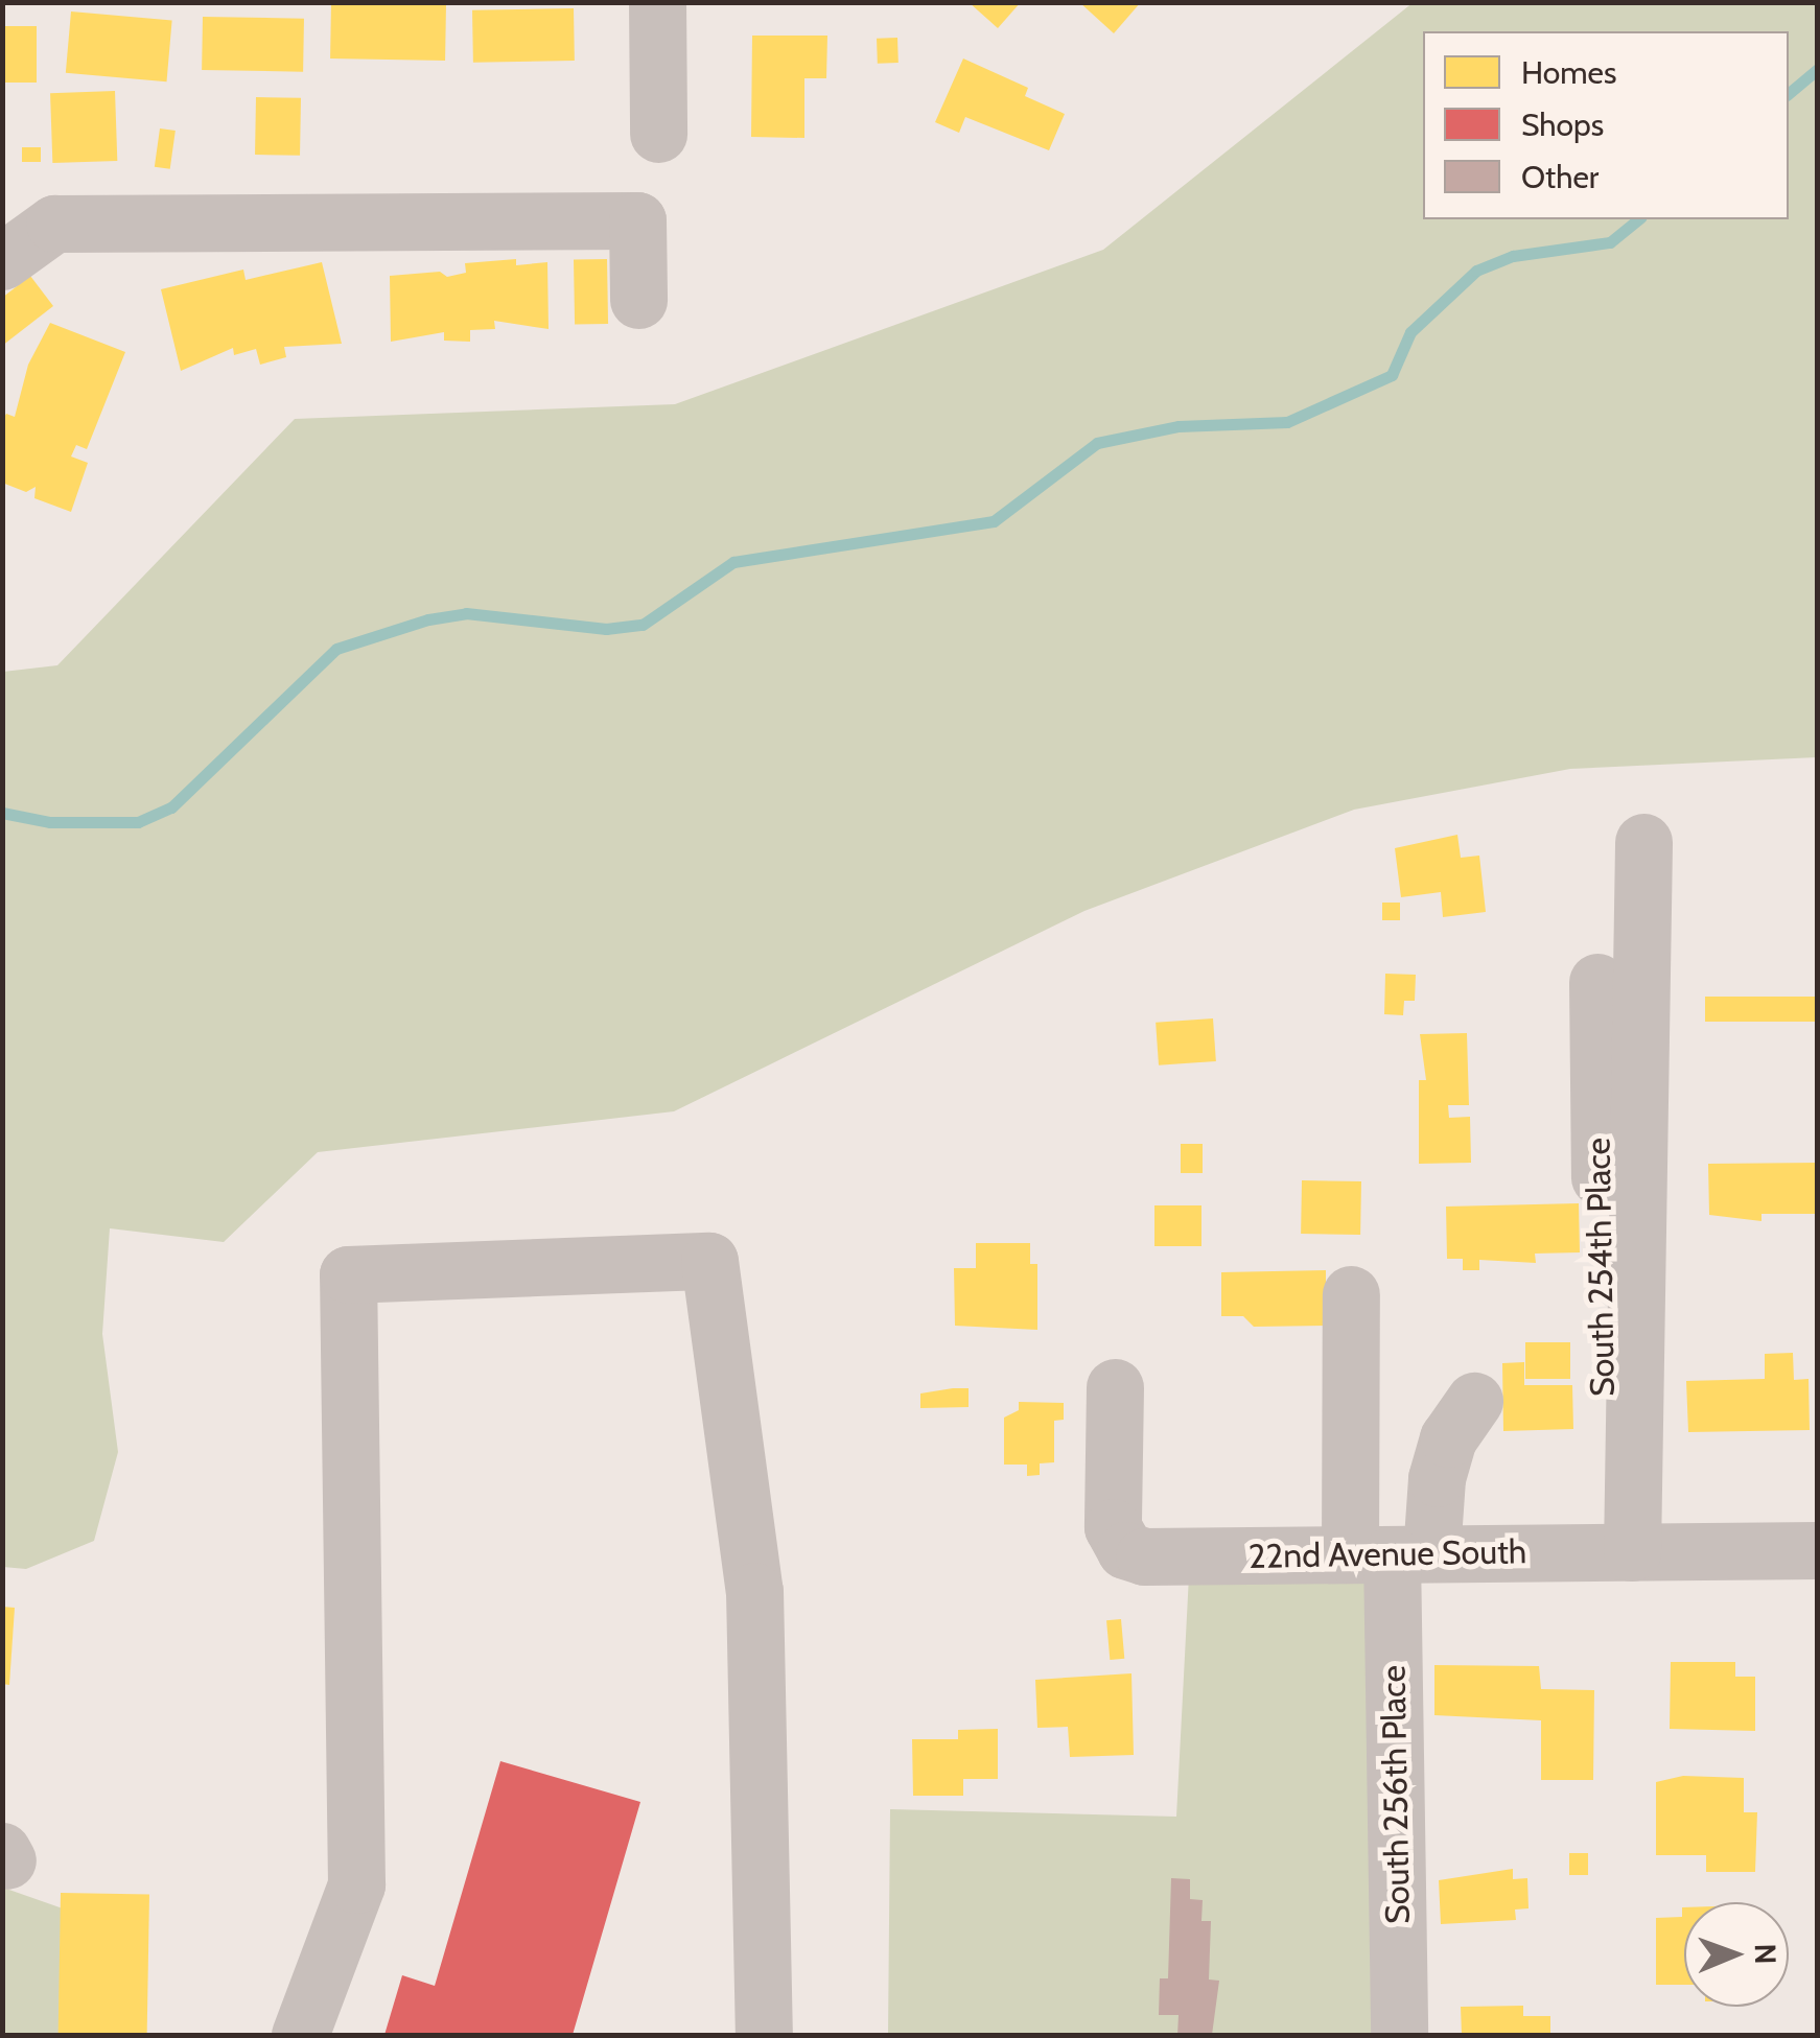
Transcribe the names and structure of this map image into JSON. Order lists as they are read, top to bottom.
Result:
{
  "streets": {
    "street": ["South 254th Place", "22nd Avenue South", "South 256th Place"]
  },
  "crossings": [
    ["South 254th Place", "22nd Avenue South"],
    ["22nd Avenue South", "South 256th Place"]
  ],
  "legend": ["Homes", "Shops", "Other"],
  "north": "right"
}
